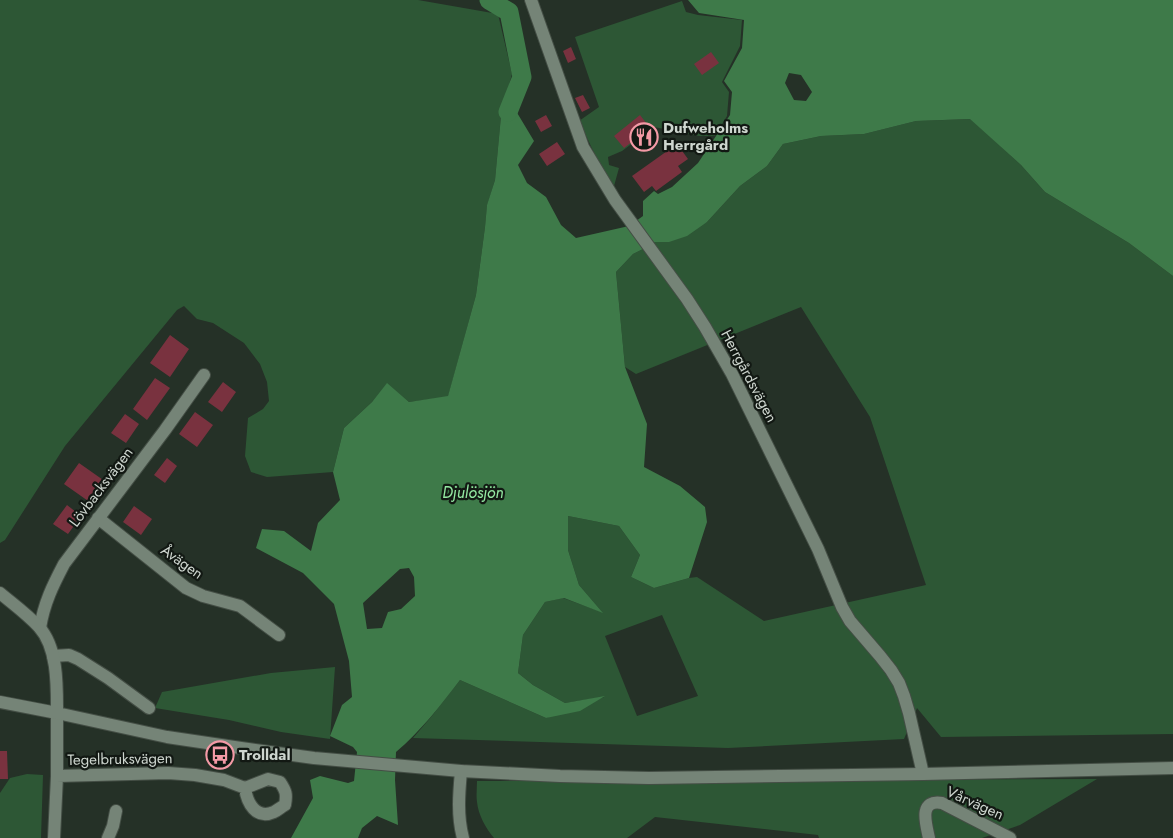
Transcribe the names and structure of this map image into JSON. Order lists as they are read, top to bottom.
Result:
{
  "streets": {
    "street": [
      "Herrgårdsvägen",
      "Lövbacksvägen",
      "Åvägen",
      "Tegelbruksvägen",
      "Vårvägen"
    ]
  },
  "crossings": [
    ["Lövbacksvägen", "Åvägen"],
    ["Lövbacksvägen", "Tegelbruksvägen"]
  ],
  "water": ["Djulösjön"],
  "places": {
    "restaurant": ["Dufweholms Herrgård"],
    "bus stop": ["Trolldal"]
  }
}
